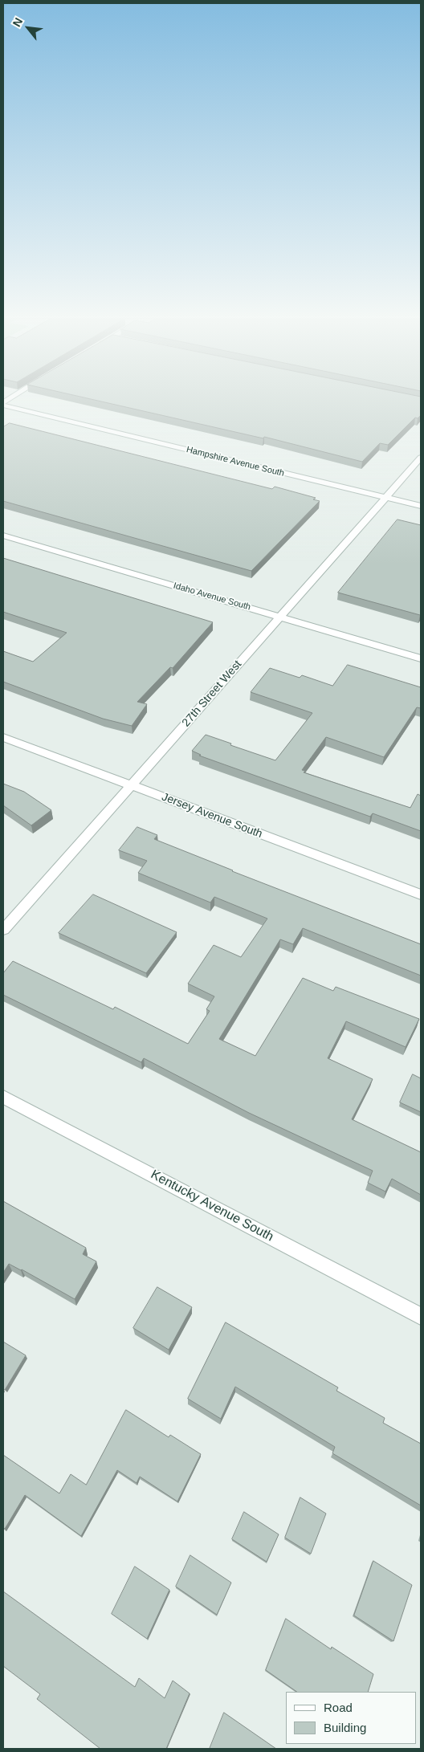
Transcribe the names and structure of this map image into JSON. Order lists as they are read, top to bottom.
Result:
{
  "streets": {
    "street": [
      "Hampshire Avenue South",
      "Idaho Avenue South",
      "27th Street West",
      "Jersey Avenue South",
      "Kentucky Avenue South"
    ]
  },
  "crossings": [
    ["Hampshire Avenue South", "27th Street West"],
    ["Idaho Avenue South", "27th Street West"],
    ["27th Street West", "Jersey Avenue South"]
  ],
  "legend": ["Road", "Building"],
  "north": "top left"
}
